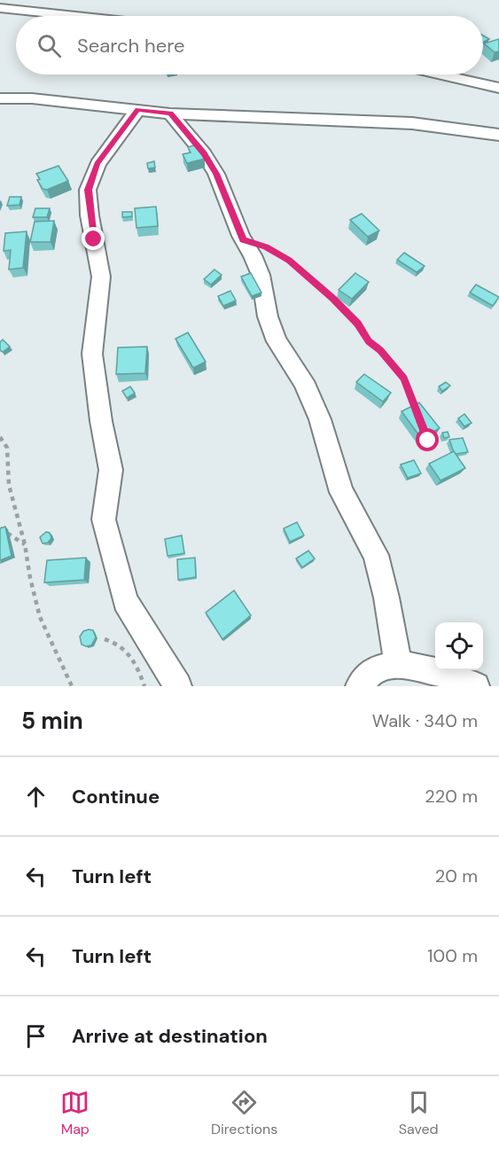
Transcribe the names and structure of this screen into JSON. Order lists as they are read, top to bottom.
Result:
{
  "page": {
    "search": "Search here",
    "heading": ["5 min", "Walk · 340 m"],
    "list": [
      ["Continue", "220 m"],
      ["Turn left", "20 m"],
      ["Turn left", "100 m"],
      "Arrive at destination"
    ],
    "nav": ["Map", "Directions", "Saved"]
  }
}
